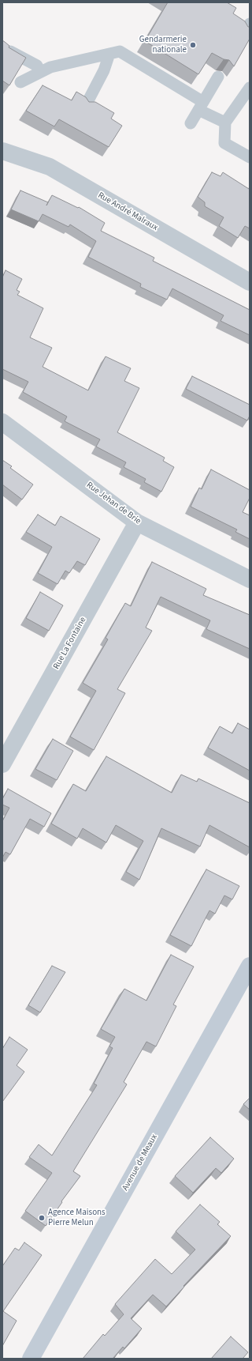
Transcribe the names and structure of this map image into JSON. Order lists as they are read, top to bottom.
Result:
{
  "streets": {
    "main road": ["Avenue de Meaux"],
    "street": ["Rue André Malraux", "Rue Jehan de Brie", "Rue La Fontaine"]
  },
  "crossings": [
    ["Rue Jehan de Brie", "Rue La Fontaine"]
  ],
  "places": ["Gendarmerie nationale", "Agence Maisons Pierre Melun"]
}
